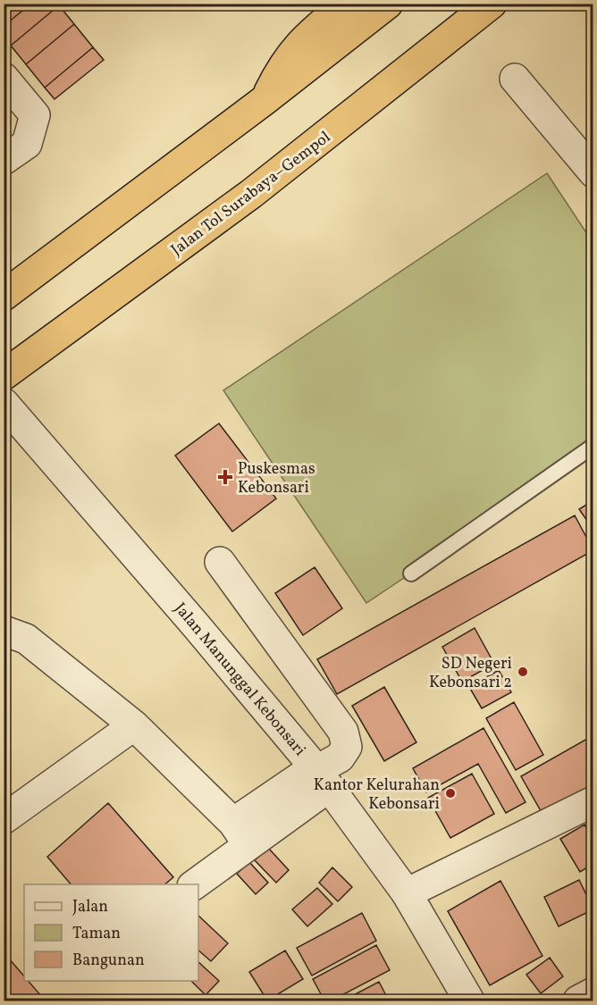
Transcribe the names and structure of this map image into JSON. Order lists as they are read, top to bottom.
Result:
{
  "streets": {
    "highway": ["Jalan Tol Surabaya–Gempol"],
    "street": ["Jalan Manunggal Kebonsari"]
  },
  "places": {
    "health": ["Puskesmas Kebonsari"],
    "other": ["SD Negeri Kebonsari 2", "Kantor Kelurahan Kebonsari"]
  },
  "legend": ["Jalan", "Taman", "Bangunan"]
}
